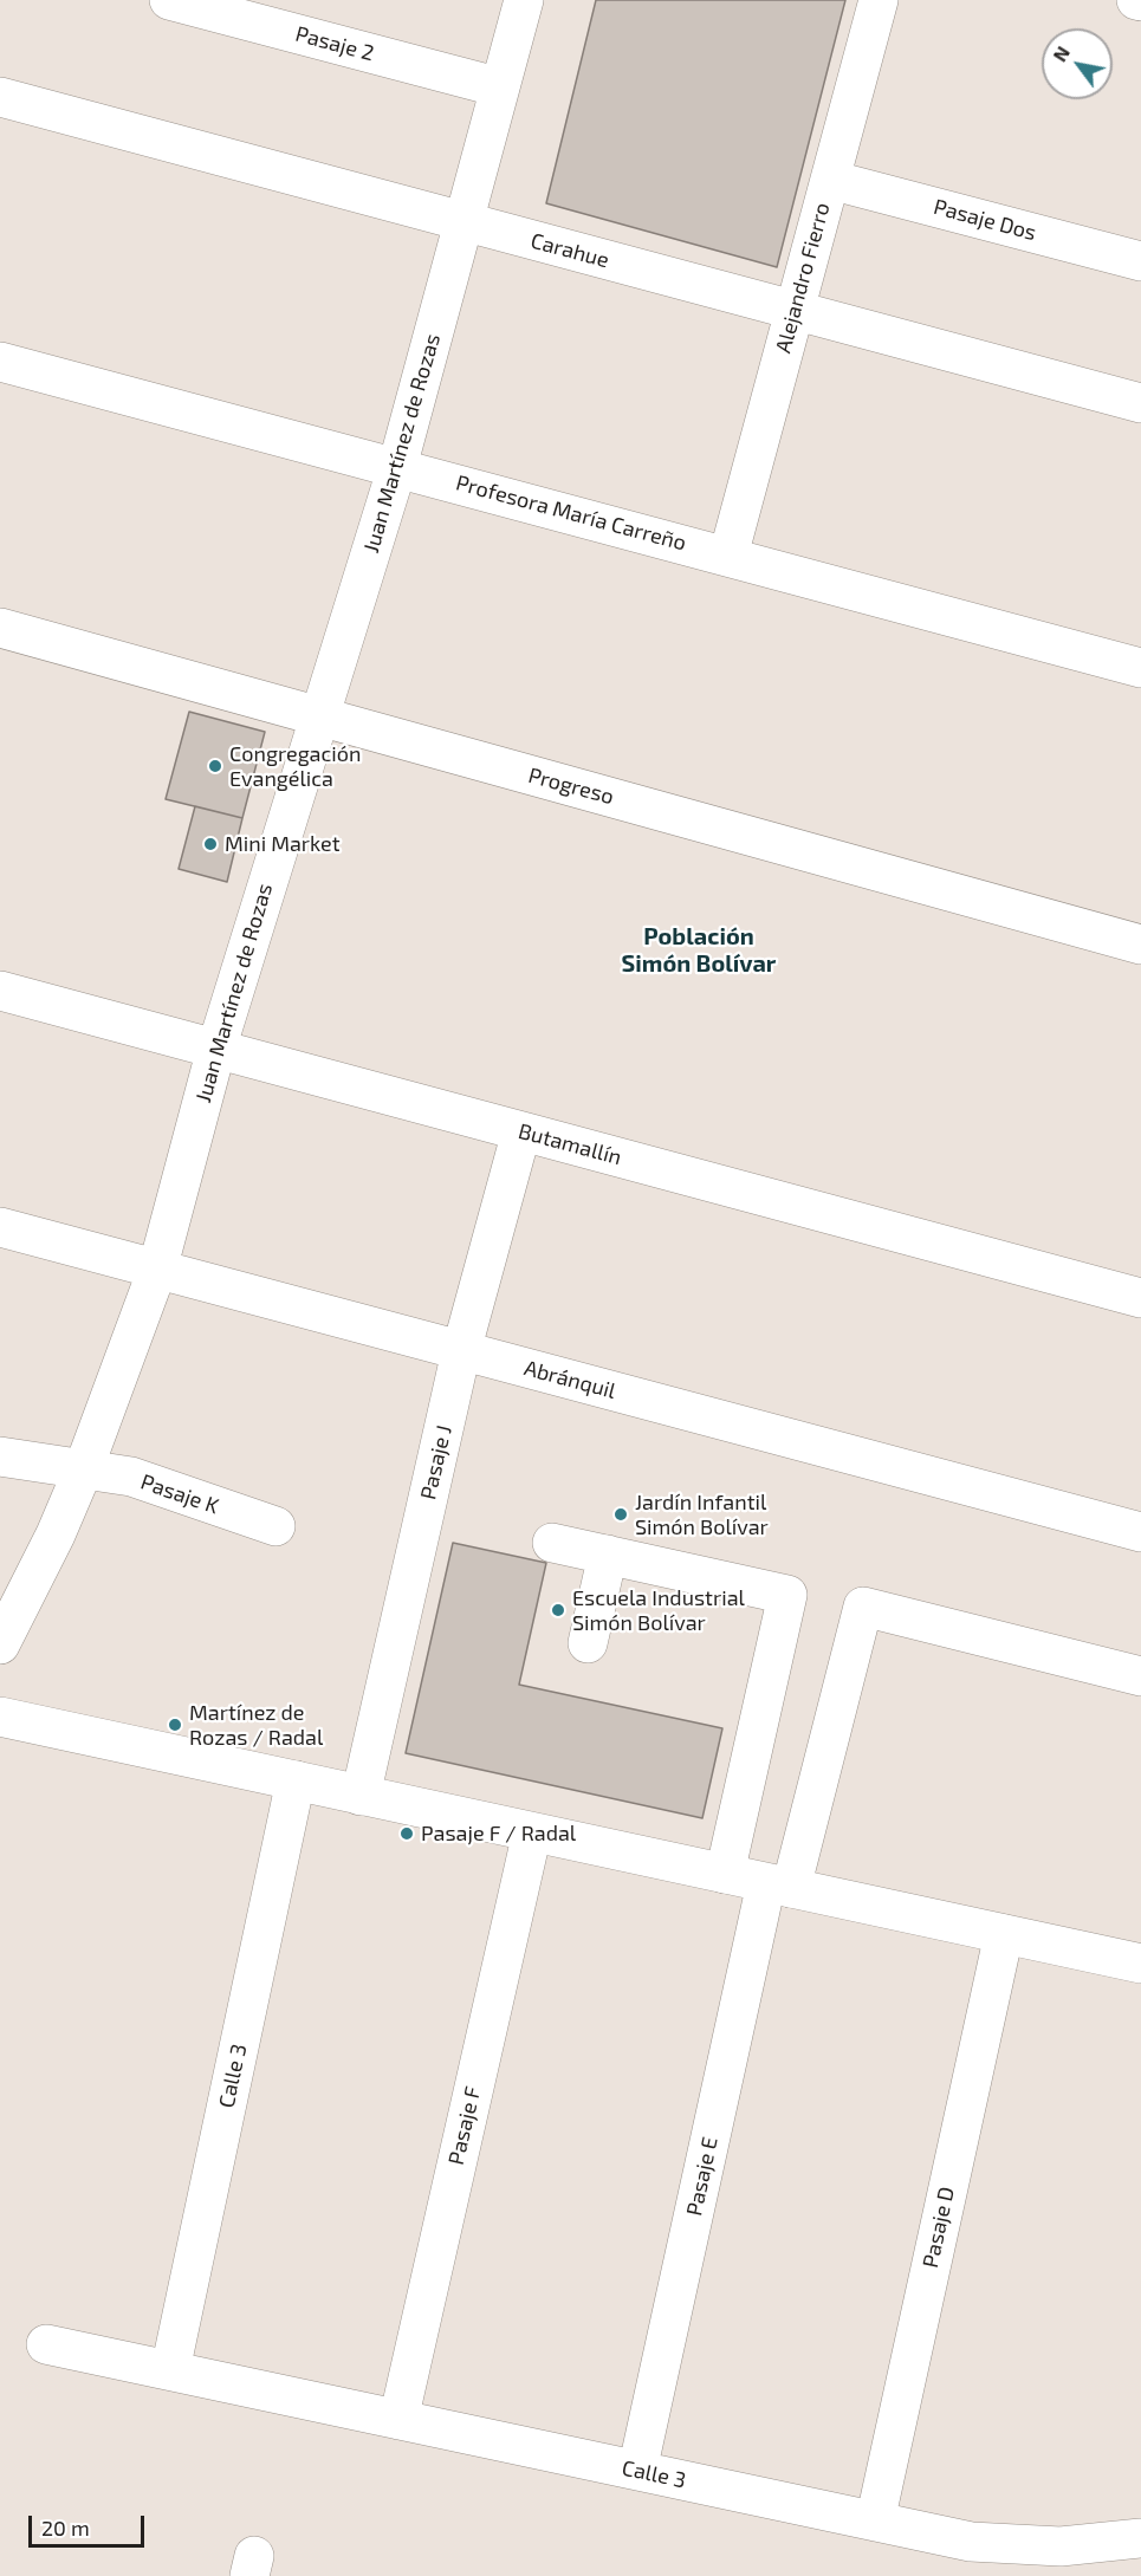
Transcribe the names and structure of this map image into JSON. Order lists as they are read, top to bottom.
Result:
{
  "streets": {
    "street": [
      "Pasaje 2",
      "Pasaje Dos",
      "Carahue",
      "Alejandro Fierro",
      "Juan Martínez de Rozas",
      "Profesora María Carreño",
      "Progreso",
      "Butamallín",
      "Abránquil",
      "Pasaje J",
      "Pasaje K",
      "Calle 3",
      "Pasaje F",
      "Pasaje E",
      "Pasaje D"
    ]
  },
  "crossings": [
    ["Pasaje 2", "Juan Martínez de Rozas"],
    ["Pasaje Dos", "Alejandro Fierro"],
    ["Carahue", "Alejandro Fierro"],
    ["Carahue", "Juan Martínez de Rozas"],
    ["Alejandro Fierro", "Profesora María Carreño"],
    ["Juan Martínez de Rozas", "Profesora María Carreño"],
    ["Juan Martínez de Rozas", "Progreso"],
    ["Juan Martínez de Rozas", "Butamallín"],
    ["Juan Martínez de Rozas", "Abránquil"],
    ["Juan Martínez de Rozas", "Pasaje K"],
    ["Butamallín", "Pasaje J"],
    ["Abránquil", "Pasaje J"],
    ["Calle 3", "Pasaje F"],
    ["Calle 3", "Pasaje E"],
    ["Calle 3", "Pasaje D"]
  ],
  "districts": ["Población Simón Bolívar"],
  "places": [
    "Congregación Evangélica",
    "Mini Market",
    "Jardín Infantil Simón Bolívar",
    "Escuela Industrial Simón Bolívar",
    "Martínez de Rozas / Radal",
    "Pasaje F / Radal"
  ],
  "scale_bar": "20 m",
  "north": "top left"
}
